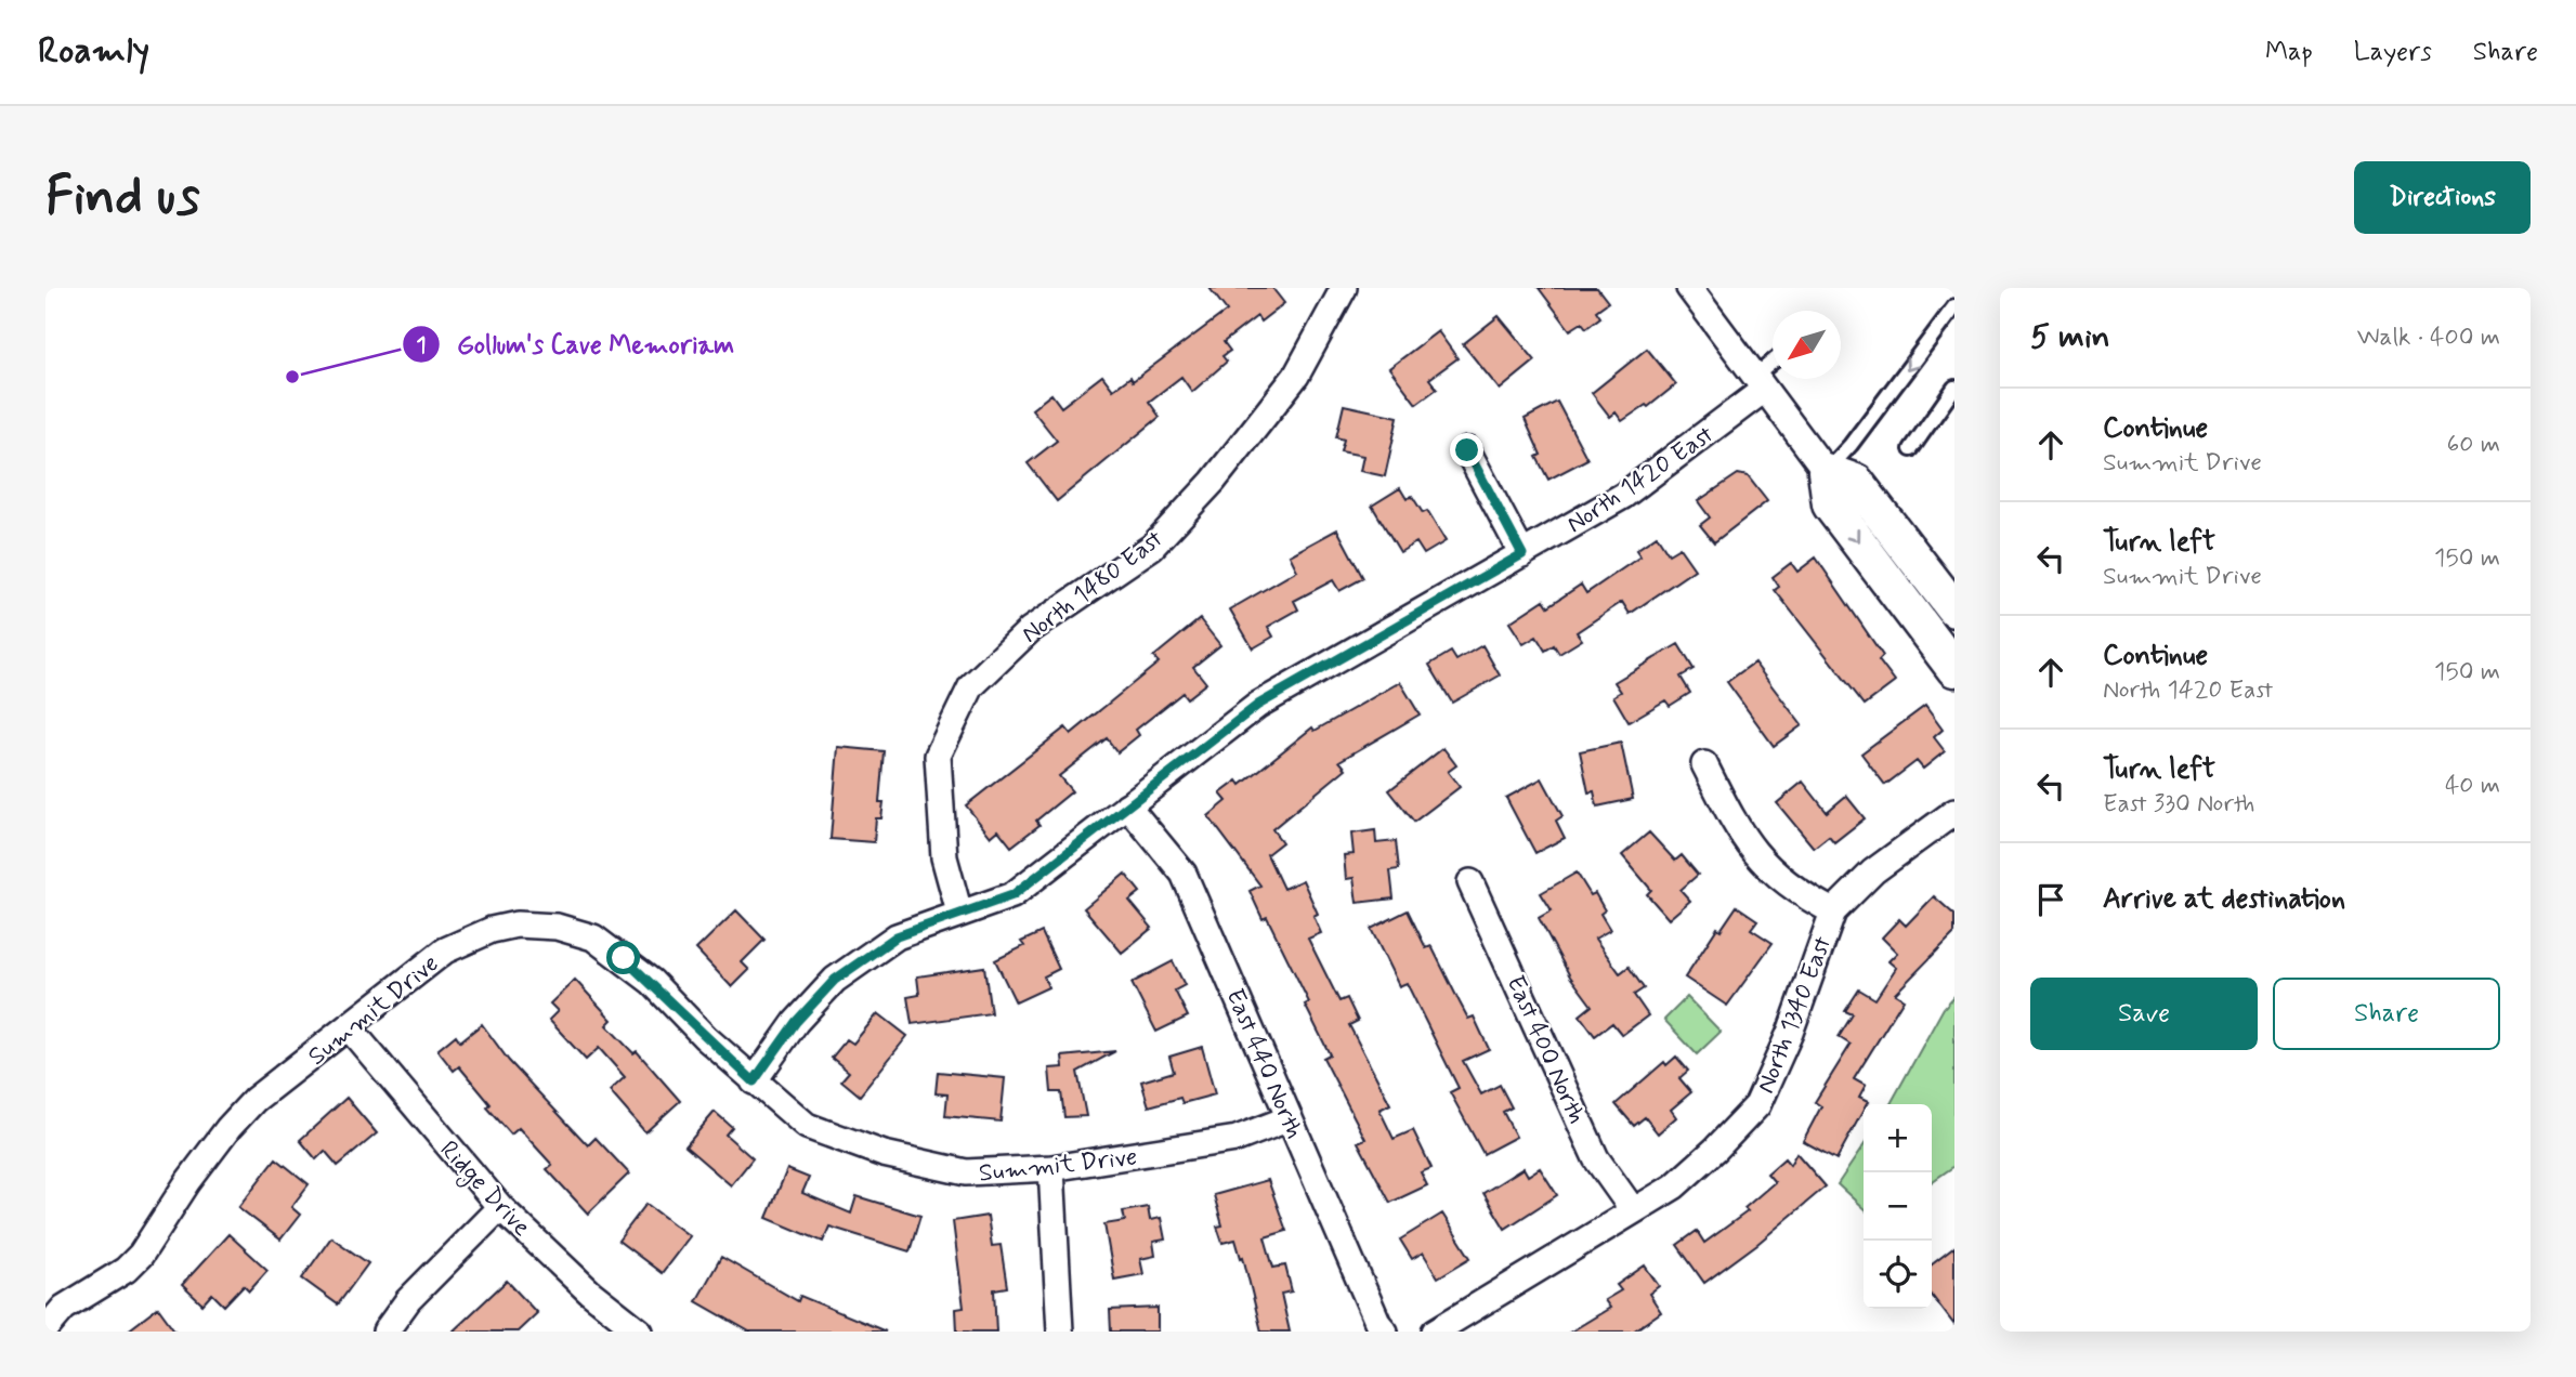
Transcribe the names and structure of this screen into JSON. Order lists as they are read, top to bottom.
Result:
{
  "streets": {
    "street": [
      "North 1420 East",
      "North 1480 East",
      "Summit Drive",
      "North 1340 East",
      "East 400 North",
      "East 440 North",
      "Ridge Drive"
    ]
  },
  "crossings": [
    ["North 1420 East", "East 440 North"],
    ["Summit Drive", "East 440 North"],
    ["Summit Drive", "Ridge Drive"],
    ["North 1340 East", "East 400 North"]
  ],
  "places": ["Gollum's Cave Memoriam"],
  "north": "bottom left",
  "page": {
    "header": "Roamly",
    "nav": ["Map", "Layers", "Share"],
    "buttons": [
      "Directions",
      ["Save", "Share"]
    ],
    "title": "Find us",
    "heading": ["5 min", "Walk · 400 m"],
    "list": [
      ["Continue", "Summit Drive", "60 m"],
      ["Turn left", "Summit Drive", "150 m"],
      ["Continue", "North 1420 East", "150 m"],
      ["Turn left", "East 330 North", "40 m"],
      "Arrive at destination"
    ],
    "map_buttons": ["+", "−"]
  }
}
